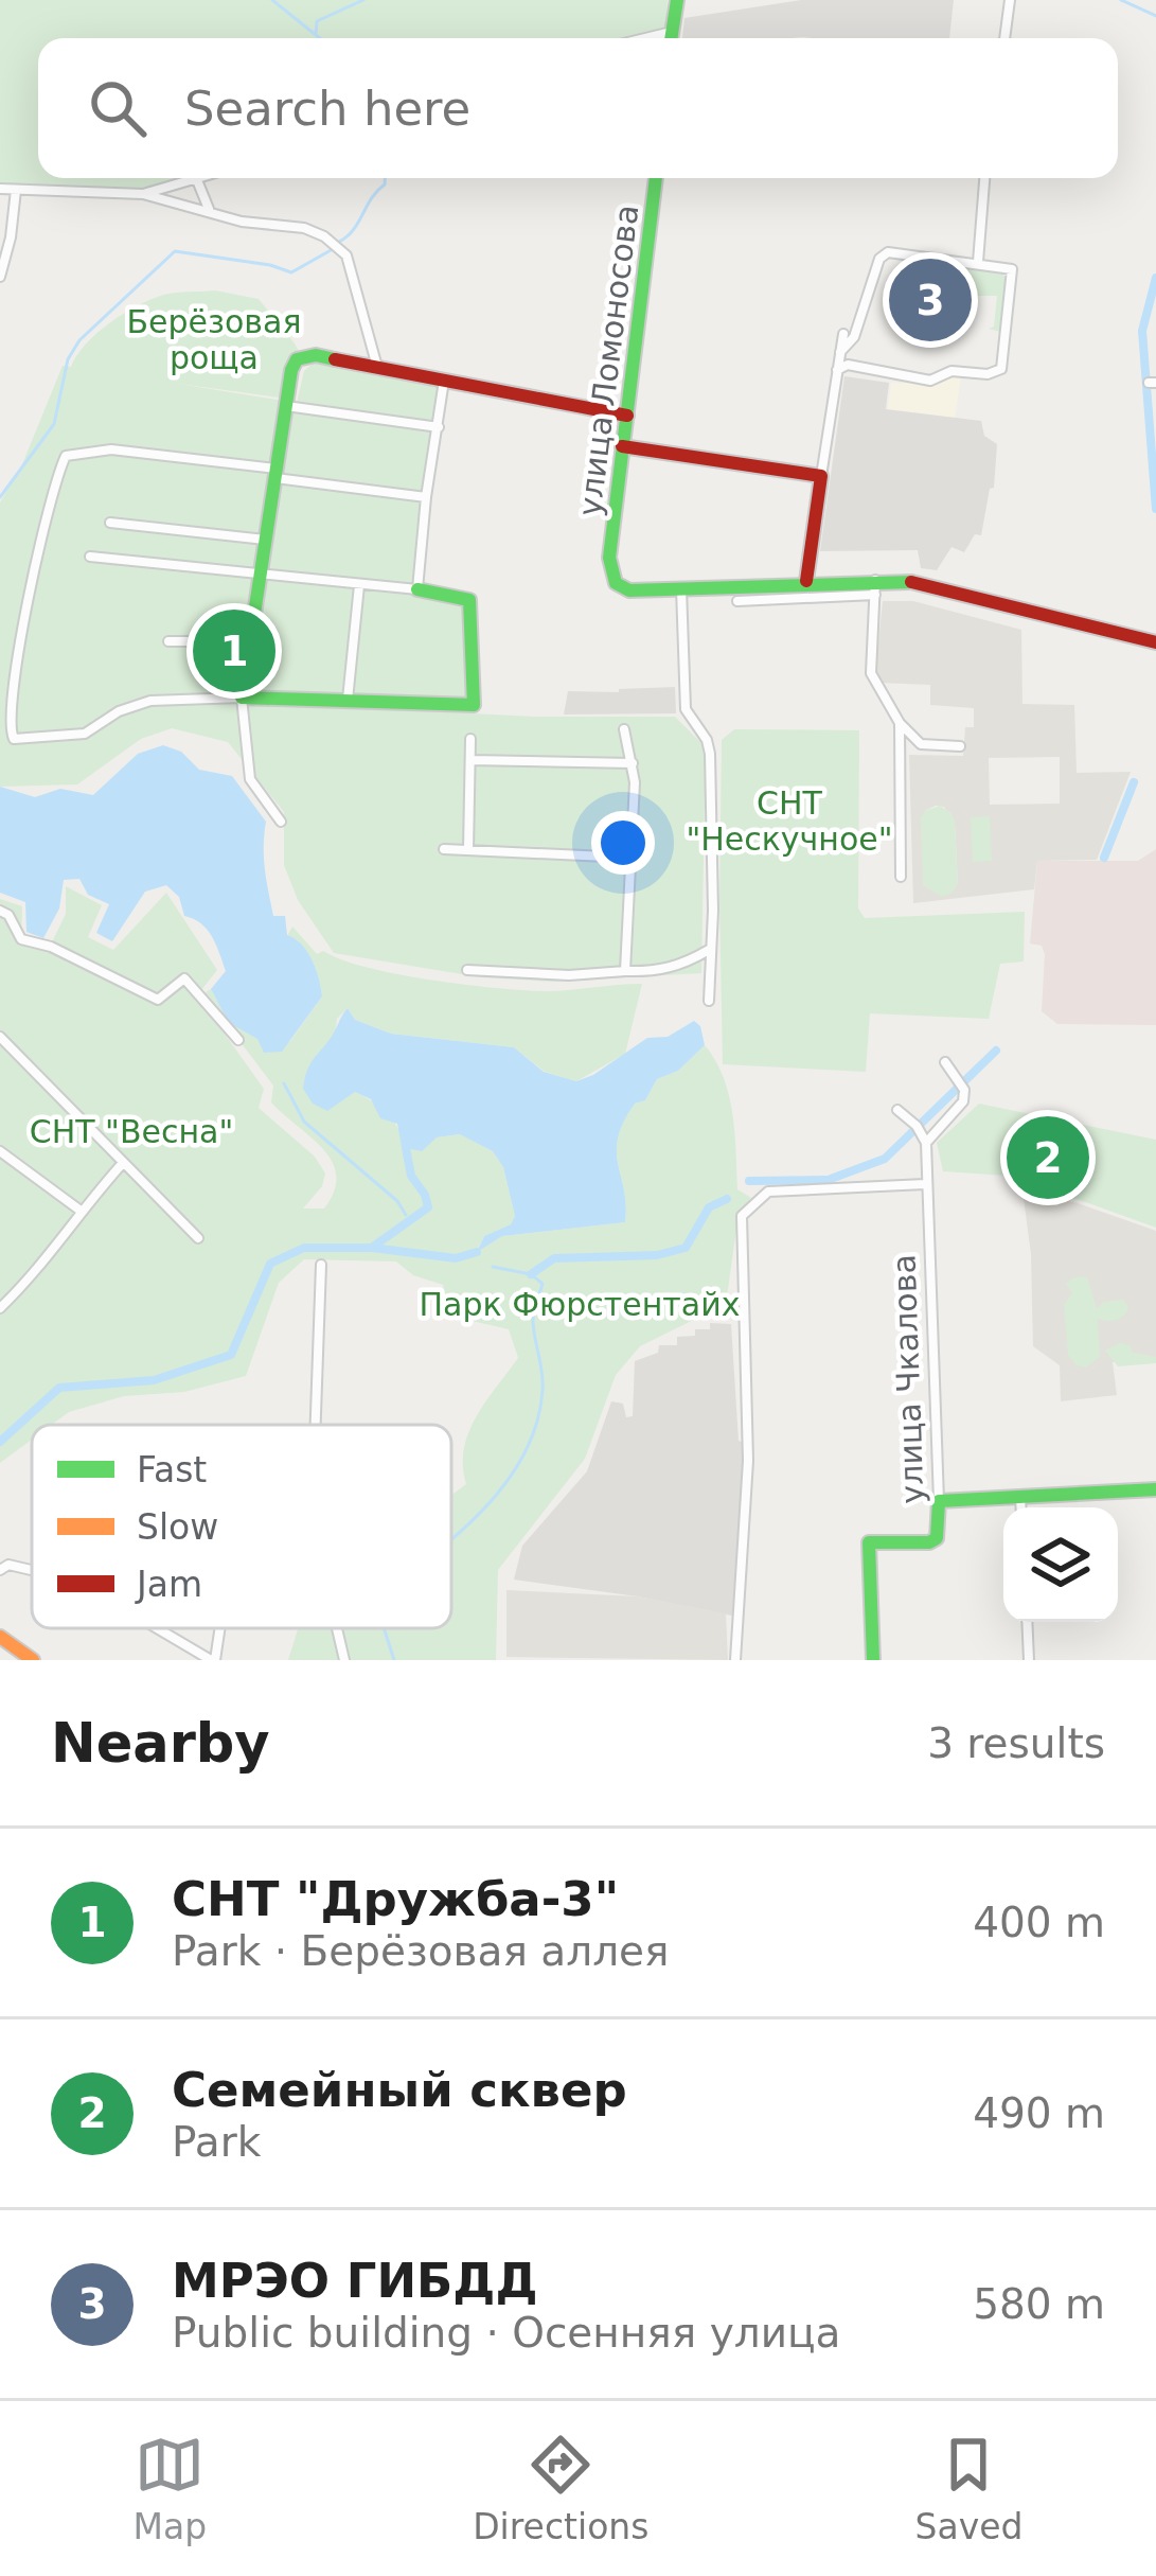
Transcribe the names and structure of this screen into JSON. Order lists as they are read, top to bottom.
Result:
{
  "streets": {
    "street": ["улица Ломоносова", "улица Чкалова"]
  },
  "parks": [
    "Берёзовая роща",
    "СНТ \"Нескучное\"",
    "СНТ \"Весна\"",
    "Парк Фюрстентайх"
  ],
  "legend": ["Fast", "Slow", "Jam"],
  "page": {
    "search": "Search here",
    "pins": ["3", "1", "2"],
    "heading": ["Nearby", "3 results"],
    "list": [
      {
        "mark": "1",
        "name": "СНТ \"Дружба-3\"",
        "note": "Park · Берёзовая аллея",
        "value": "400 m"
      },
      {
        "mark": "2",
        "name": "Семейный сквер",
        "note": "Park",
        "value": "490 m"
      },
      {
        "mark": "3",
        "name": "МРЭО ГИБДД",
        "note": "Public building · Осенняя улица",
        "value": "580 m"
      }
    ],
    "nav": ["Map", "Directions", "Saved"]
  }
}
